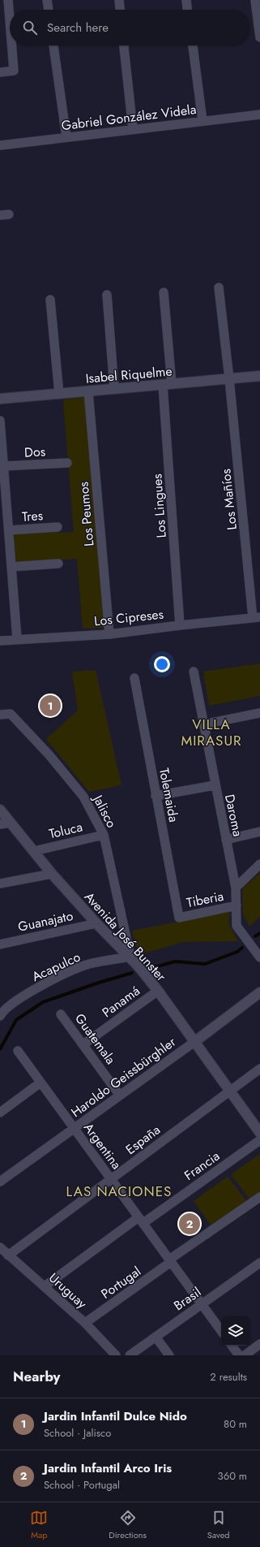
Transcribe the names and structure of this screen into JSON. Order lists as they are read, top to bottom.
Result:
{
  "streets": {
    "street": [
      "Gabriel González Videla",
      "Isabel Riquelme",
      "Dos",
      "Los Mañíos",
      "Los Lingues",
      "Los Peumos",
      "Tres",
      "Los Cipreses",
      "Tolemaida",
      "Jalisco",
      "Daroma",
      "Toluca",
      "Tiberia",
      "Guanajato",
      "Avenida José Bunster",
      "Acapulco",
      "Panamá",
      "Guatemala",
      "Haroldo Geissbürghler",
      "España",
      "Argentina",
      "Francia",
      "Portugal",
      "Uruguay",
      "Brasil"
    ]
  },
  "crossings": [
    ["Isabel Riquelme", "Los Mañíos"],
    ["Isabel Riquelme", "Los Lingues"],
    ["Isabel Riquelme", "Los Peumos"],
    ["Los Mañíos", "Los Cipreses"],
    ["Los Lingues", "Los Cipreses"],
    ["Los Peumos", "Los Cipreses"],
    ["Tolemaida", "Tiberia"],
    ["Jalisco", "Toluca"],
    ["Jalisco", "Avenida José Bunster"],
    ["Jalisco", "Acapulco"],
    ["Daroma", "Tiberia"],
    ["Toluca", "Avenida José Bunster"],
    ["Guanajato", "Avenida José Bunster"],
    ["Avenida José Bunster", "Acapulco"],
    ["Avenida José Bunster", "Panamá"],
    ["Avenida José Bunster", "Haroldo Geissbürghler"],
    ["Avenida José Bunster", "España"],
    ["Panamá", "Guatemala"],
    ["Guatemala", "Haroldo Geissbürghler"],
    ["Haroldo Geissbürghler", "Argentina"],
    ["España", "Argentina"],
    ["España", "Uruguay"],
    ["Argentina", "Francia"],
    ["Argentina", "Portugal"],
    ["Argentina", "Brasil"],
    ["Francia", "Uruguay"],
    ["Portugal", "Uruguay"]
  ],
  "districts": ["VILLA MIRASUR", "LAS NACIONES"],
  "page": {
    "search": "Search here",
    "pins": ["1", "2"],
    "heading": ["Nearby", "2 results"],
    "list": [
      {
        "mark": "1",
        "name": "Jardin Infantil Dulce Nido",
        "note": "School · Jalisco",
        "value": "80 m"
      },
      {
        "mark": "2",
        "name": "Jardin Infantil Arco Iris",
        "note": "School · Portugal",
        "value": "360 m"
      }
    ],
    "nav": ["Map", "Directions", "Saved"]
  }
}
